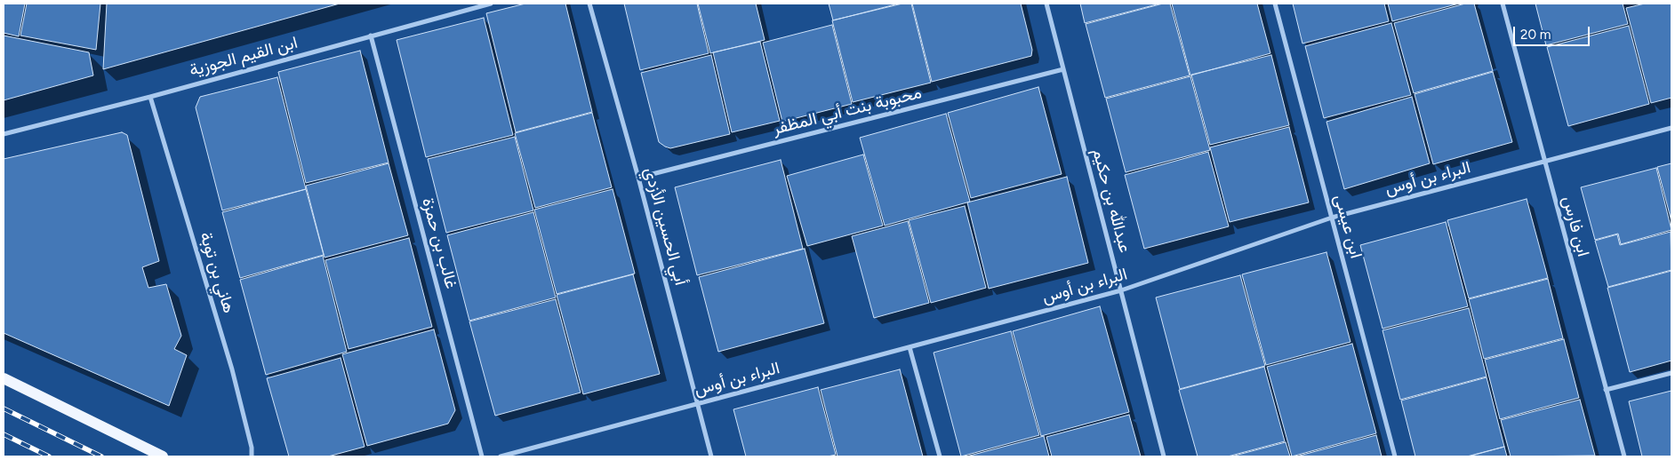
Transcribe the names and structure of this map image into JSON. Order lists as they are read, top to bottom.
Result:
{
  "streets": {
    "street": [
      "ابن القيم الجوزية",
      "محبوبة بنت أبي المظفر",
      "البراء بن أوس",
      "عبدالله بن حكيم",
      "أبي الحسين الأزدي",
      "ابن عيسى",
      "ابن فارس",
      "غالب بن حمزة",
      "هاني بن توبة"
    ]
  },
  "crossings": [
    ["ابن القيم الجوزية", "غالب بن حمزة"],
    ["ابن القيم الجوزية", "هاني بن توبة"],
    ["محبوبة بنت أبي المظفر", "عبدالله بن حكيم"],
    ["محبوبة بنت أبي المظفر", "أبي الحسين الأزدي"],
    ["البراء بن أوس", "عبدالله بن حكيم"],
    ["البراء بن أوس", "أبي الحسين الأزدي"],
    ["البراء بن أوس", "ابن عيسى"],
    ["البراء بن أوس", "ابن فارس"]
  ],
  "scale_bar": "20 m"
}
